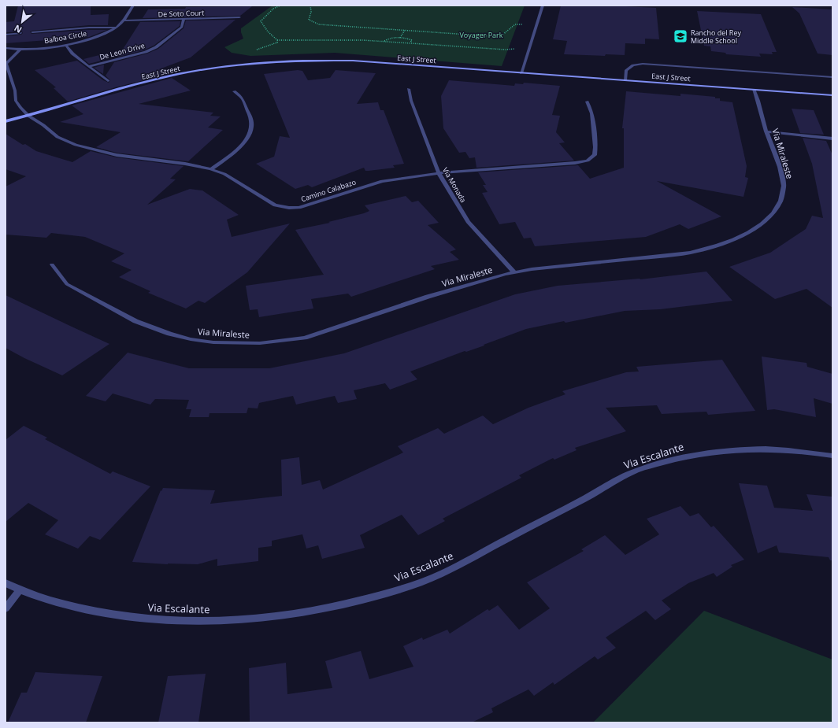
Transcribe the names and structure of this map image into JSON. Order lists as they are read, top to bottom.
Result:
{
  "streets": {
    "street": [
      "De Soto Court",
      "Balboa Circle",
      "De Leon Drive",
      "East J Street",
      "Via Miraleste",
      "Via Monada",
      "Camino Calabazo",
      "Via Escalante"
    ]
  },
  "crossings": [
    ["De Soto Court", "Balboa Circle"],
    ["De Soto Court", "De Leon Drive"],
    ["East J Street", "Via Miraleste"],
    ["East J Street", "Camino Calabazo"],
    ["Via Miraleste", "Via Monada"],
    ["Via Monada", "Camino Calabazo"]
  ],
  "parks": ["Voyager Park"],
  "places": {
    "school or university": ["Rancho del Rey Middle School"]
  },
  "north": "bottom left"
}
